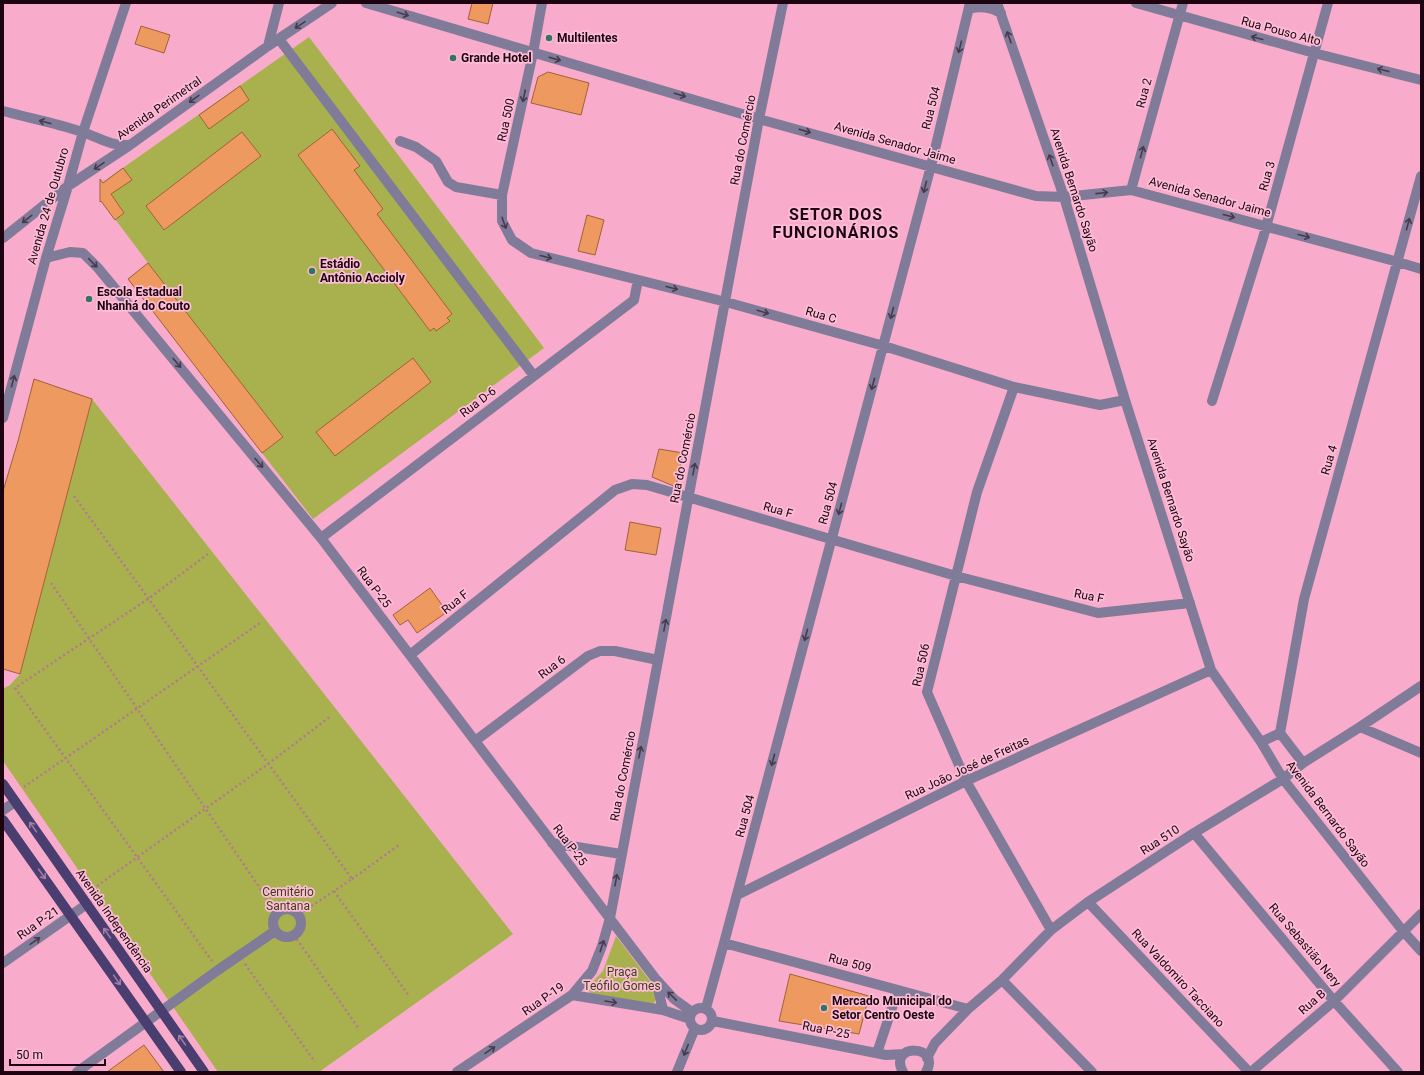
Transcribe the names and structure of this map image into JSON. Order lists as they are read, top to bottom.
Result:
{
  "streets": {
    "main road": ["Avenida Independência"],
    "street": [
      "Rua Pouso Alto",
      "Rua 2",
      "Avenida Perimetral",
      "Rua 504",
      "Rua 500",
      "Rua do Comércio",
      "Avenida Senador Jaime",
      "Rua 3",
      "Avenida Bernardo Sayão",
      "Avenida 24 de Outubro",
      "Rua C",
      "Rua D-6",
      "Rua 4",
      "Rua F",
      "Rua P-25",
      "Rua 506",
      "Rua 6",
      "Rua João José de Freitas",
      "Rua 510",
      "Rua P-21",
      "Rua Sebastião Nery",
      "Rua 509",
      "Rua Valdomiro Tacciano",
      "Rua P-19",
      "Rua B"
    ]
  },
  "crossings": [
    ["Rua Pouso Alto", "Rua 2"],
    ["Rua Pouso Alto", "Rua 3"],
    ["Rua 2", "Avenida Senador Jaime"],
    ["Avenida Perimetral", "Avenida 24 de Outubro"],
    ["Rua 504", "Avenida Senador Jaime"],
    ["Rua 504", "Rua C"],
    ["Rua 504", "Rua F"],
    ["Rua 504", "Rua P-25"],
    ["Rua 504", "Rua João José de Freitas"],
    ["Rua 504", "Rua 509"],
    ["Rua 500", "Avenida Senador Jaime"],
    ["Rua 500", "Rua C"],
    ["Rua do Comércio", "Avenida Senador Jaime"],
    ["Rua do Comércio", "Rua C"],
    ["Rua do Comércio", "Rua F"],
    ["Rua do Comércio", "Rua P-25"],
    ["Rua do Comércio", "Rua 6"],
    ["Rua do Comércio", "Rua P-19"],
    ["Avenida Senador Jaime", "Rua 3"],
    ["Avenida Senador Jaime", "Avenida Bernardo Sayão"],
    ["Avenida Senador Jaime", "Rua 4"],
    ["Avenida Bernardo Sayão", "Rua C"],
    ["Avenida Bernardo Sayão", "Rua F"],
    ["Avenida Bernardo Sayão", "Rua João José de Freitas"],
    ["Avenida Bernardo Sayão", "Rua 510"],
    ["Avenida Bernardo Sayão", "Rua B"],
    ["Avenida 24 de Outubro", "Rua P-25"],
    ["Rua C", "Rua D-6"],
    ["Rua C", "Rua 506"],
    ["Rua D-6", "Rua P-25"],
    ["Rua F", "Rua P-25"],
    ["Rua F", "Rua 506"],
    ["Rua P-25", "Rua 6"],
    ["Rua P-25", "Rua 510"],
    ["Rua P-25", "Rua P-19"],
    ["Rua 506", "Rua João José de Freitas"],
    ["Rua 506", "Rua 510"],
    ["Rua 510", "Rua Sebastião Nery"],
    ["Rua 510", "Rua 509"],
    ["Rua 510", "Rua Valdomiro Tacciano"],
    ["Avenida Independência", "Rua P-21"],
    ["Rua Sebastião Nery", "Rua B"],
    ["Rua Valdomiro Tacciano", "Rua B"]
  ],
  "one_way": [
    "Rua Pouso Alto",
    "Rua 2",
    "Avenida Perimetral",
    "Rua 504",
    "Rua 500",
    "Rua do Comércio",
    "Avenida Senador Jaime",
    "Avenida 24 de Outubro",
    "Rua C",
    "Rua P-21",
    "Rua P-19"
  ],
  "districts": ["SETOR DOS FUNCIONÁRIOS"],
  "parks": ["Cemitério Santana", "Praça Teófilo Gomes"],
  "places": [
    "Multilentes",
    "Grande Hotel",
    "Estádio Antônio Accioly",
    "Escola Estadual Nhanhá do Couto",
    "Mercado Municipal do Setor Centro Oeste"
  ],
  "scale_bar": "50 m"
}
